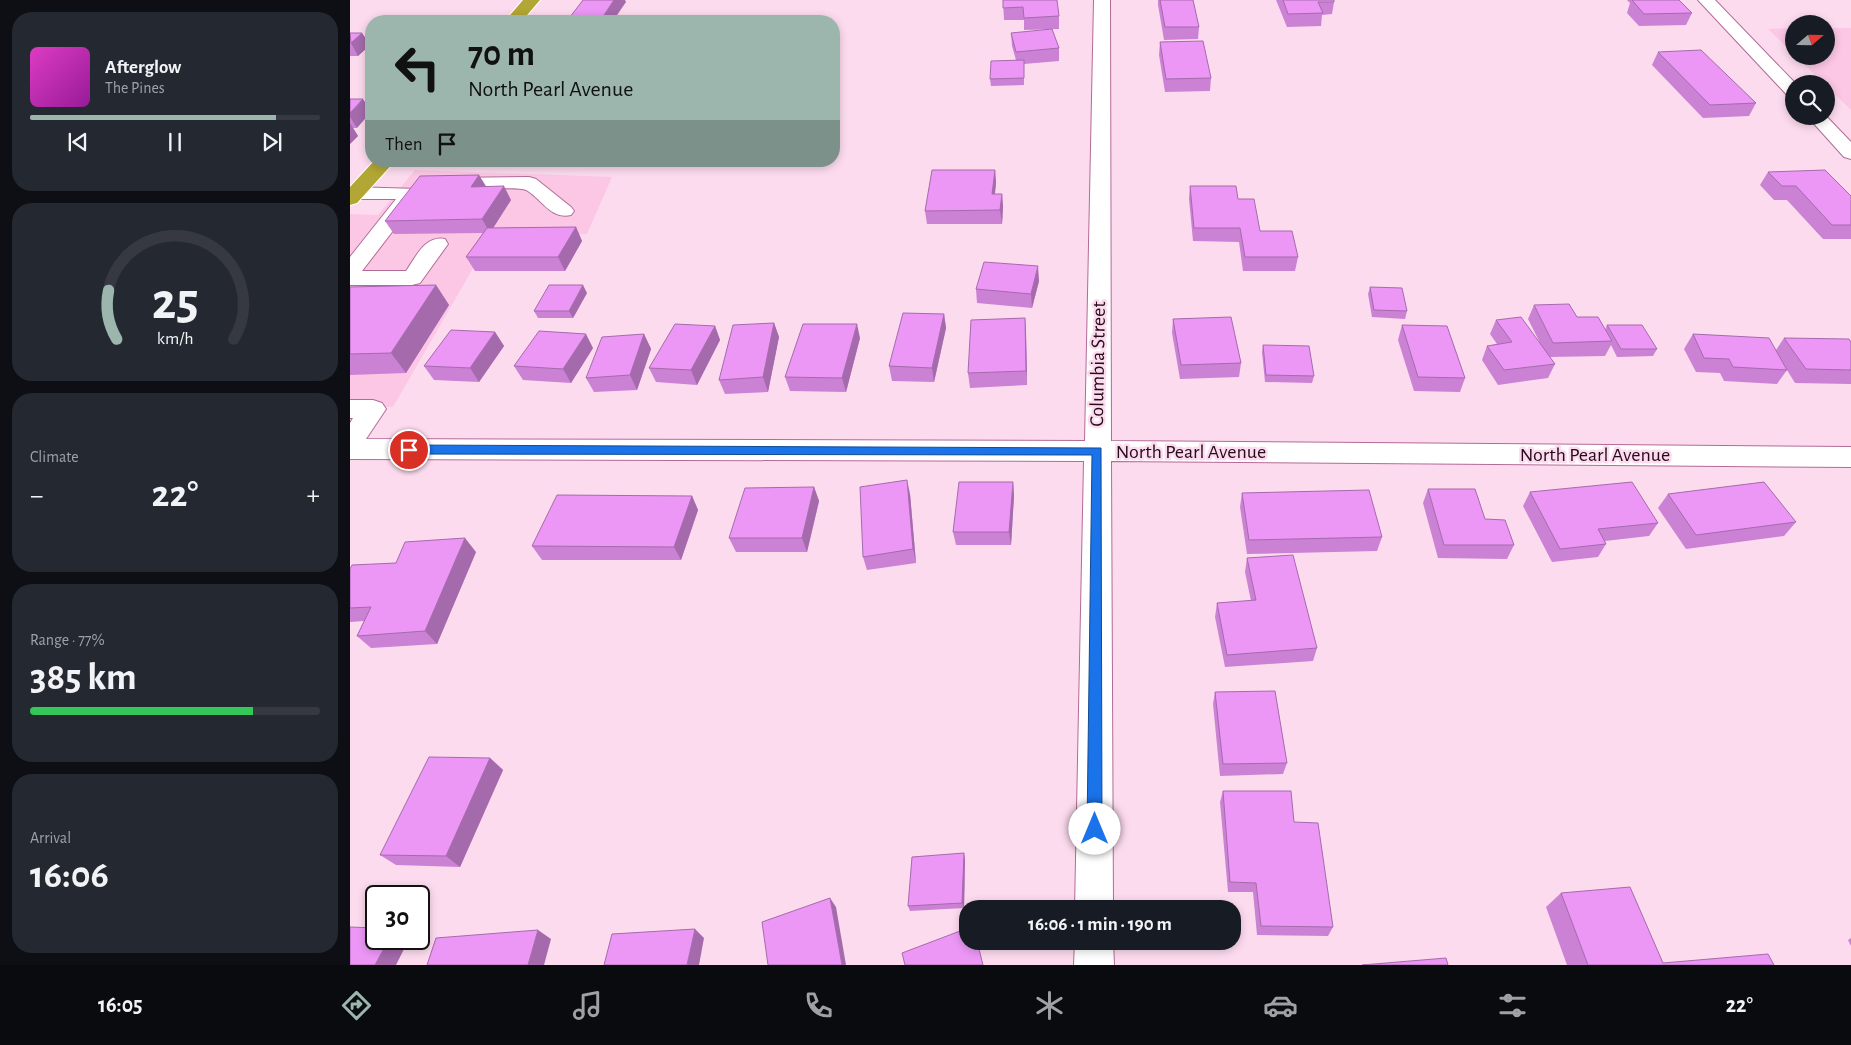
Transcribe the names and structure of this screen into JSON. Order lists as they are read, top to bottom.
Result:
{
  "streets": {
    "street": ["Columbia Street", "North Pearl Avenue"]
  },
  "crossings": [
    ["Columbia Street", "North Pearl Avenue"]
  ],
  "north": "right",
  "page": {
    "turn": ["70 m", "North Pearl Avenue"],
    "song": ["Afterglow", "The Pines"],
    "then": "Then",
    "tile": [
      "Climate",
      ["Range · 77%", "385 km"],
      ["Arrival", "16:06"]
    ],
    "heat": ["−", "22°", "+"],
    "limit": "30",
    "trip": "16:06 · 1 min · 190 m",
    "tabs": ["16:05", "22°"],
    "gauge": ["25", "km/h"]
  }
}
